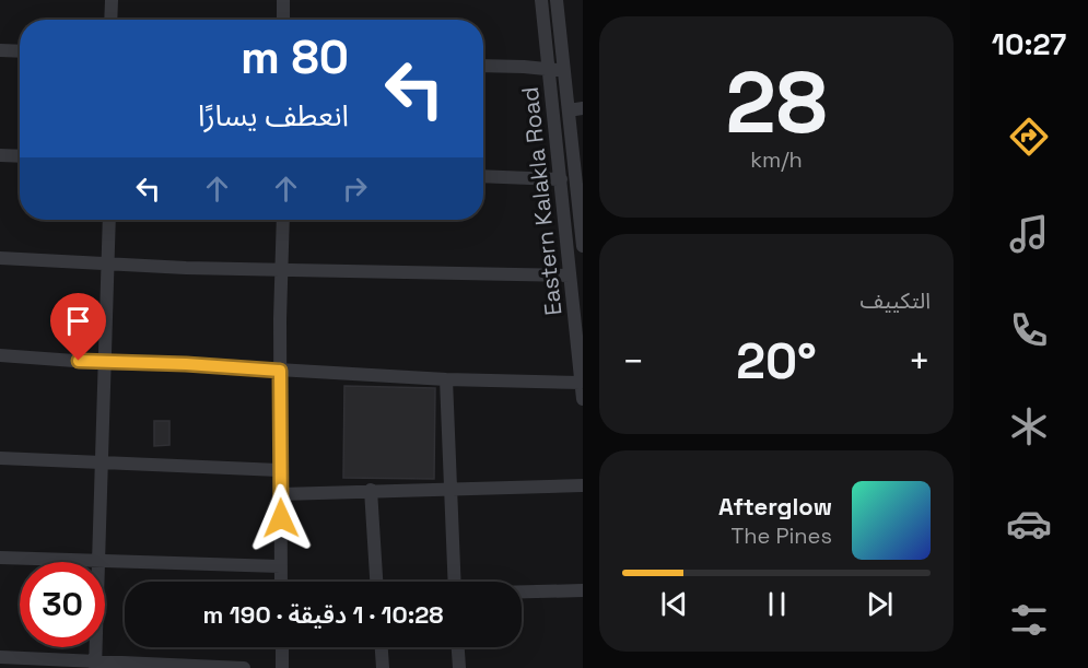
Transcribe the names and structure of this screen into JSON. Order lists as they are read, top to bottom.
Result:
{
  "streets": {
    "street": ["Eastern Kalakla Road"]
  },
  "page": {
    "tabs": "10:27",
    "tile": [
      ["28", "km/h"],
      "التكييف"
    ],
    "turn": ["80 m", "انعطف يسارًا"],
    "heat": ["−", "20°", "+"],
    "song": ["Afterglow", "The Pines"],
    "limit": "30",
    "trip": "10:28 · 1 دقيقة · 190 m"
  }
}
